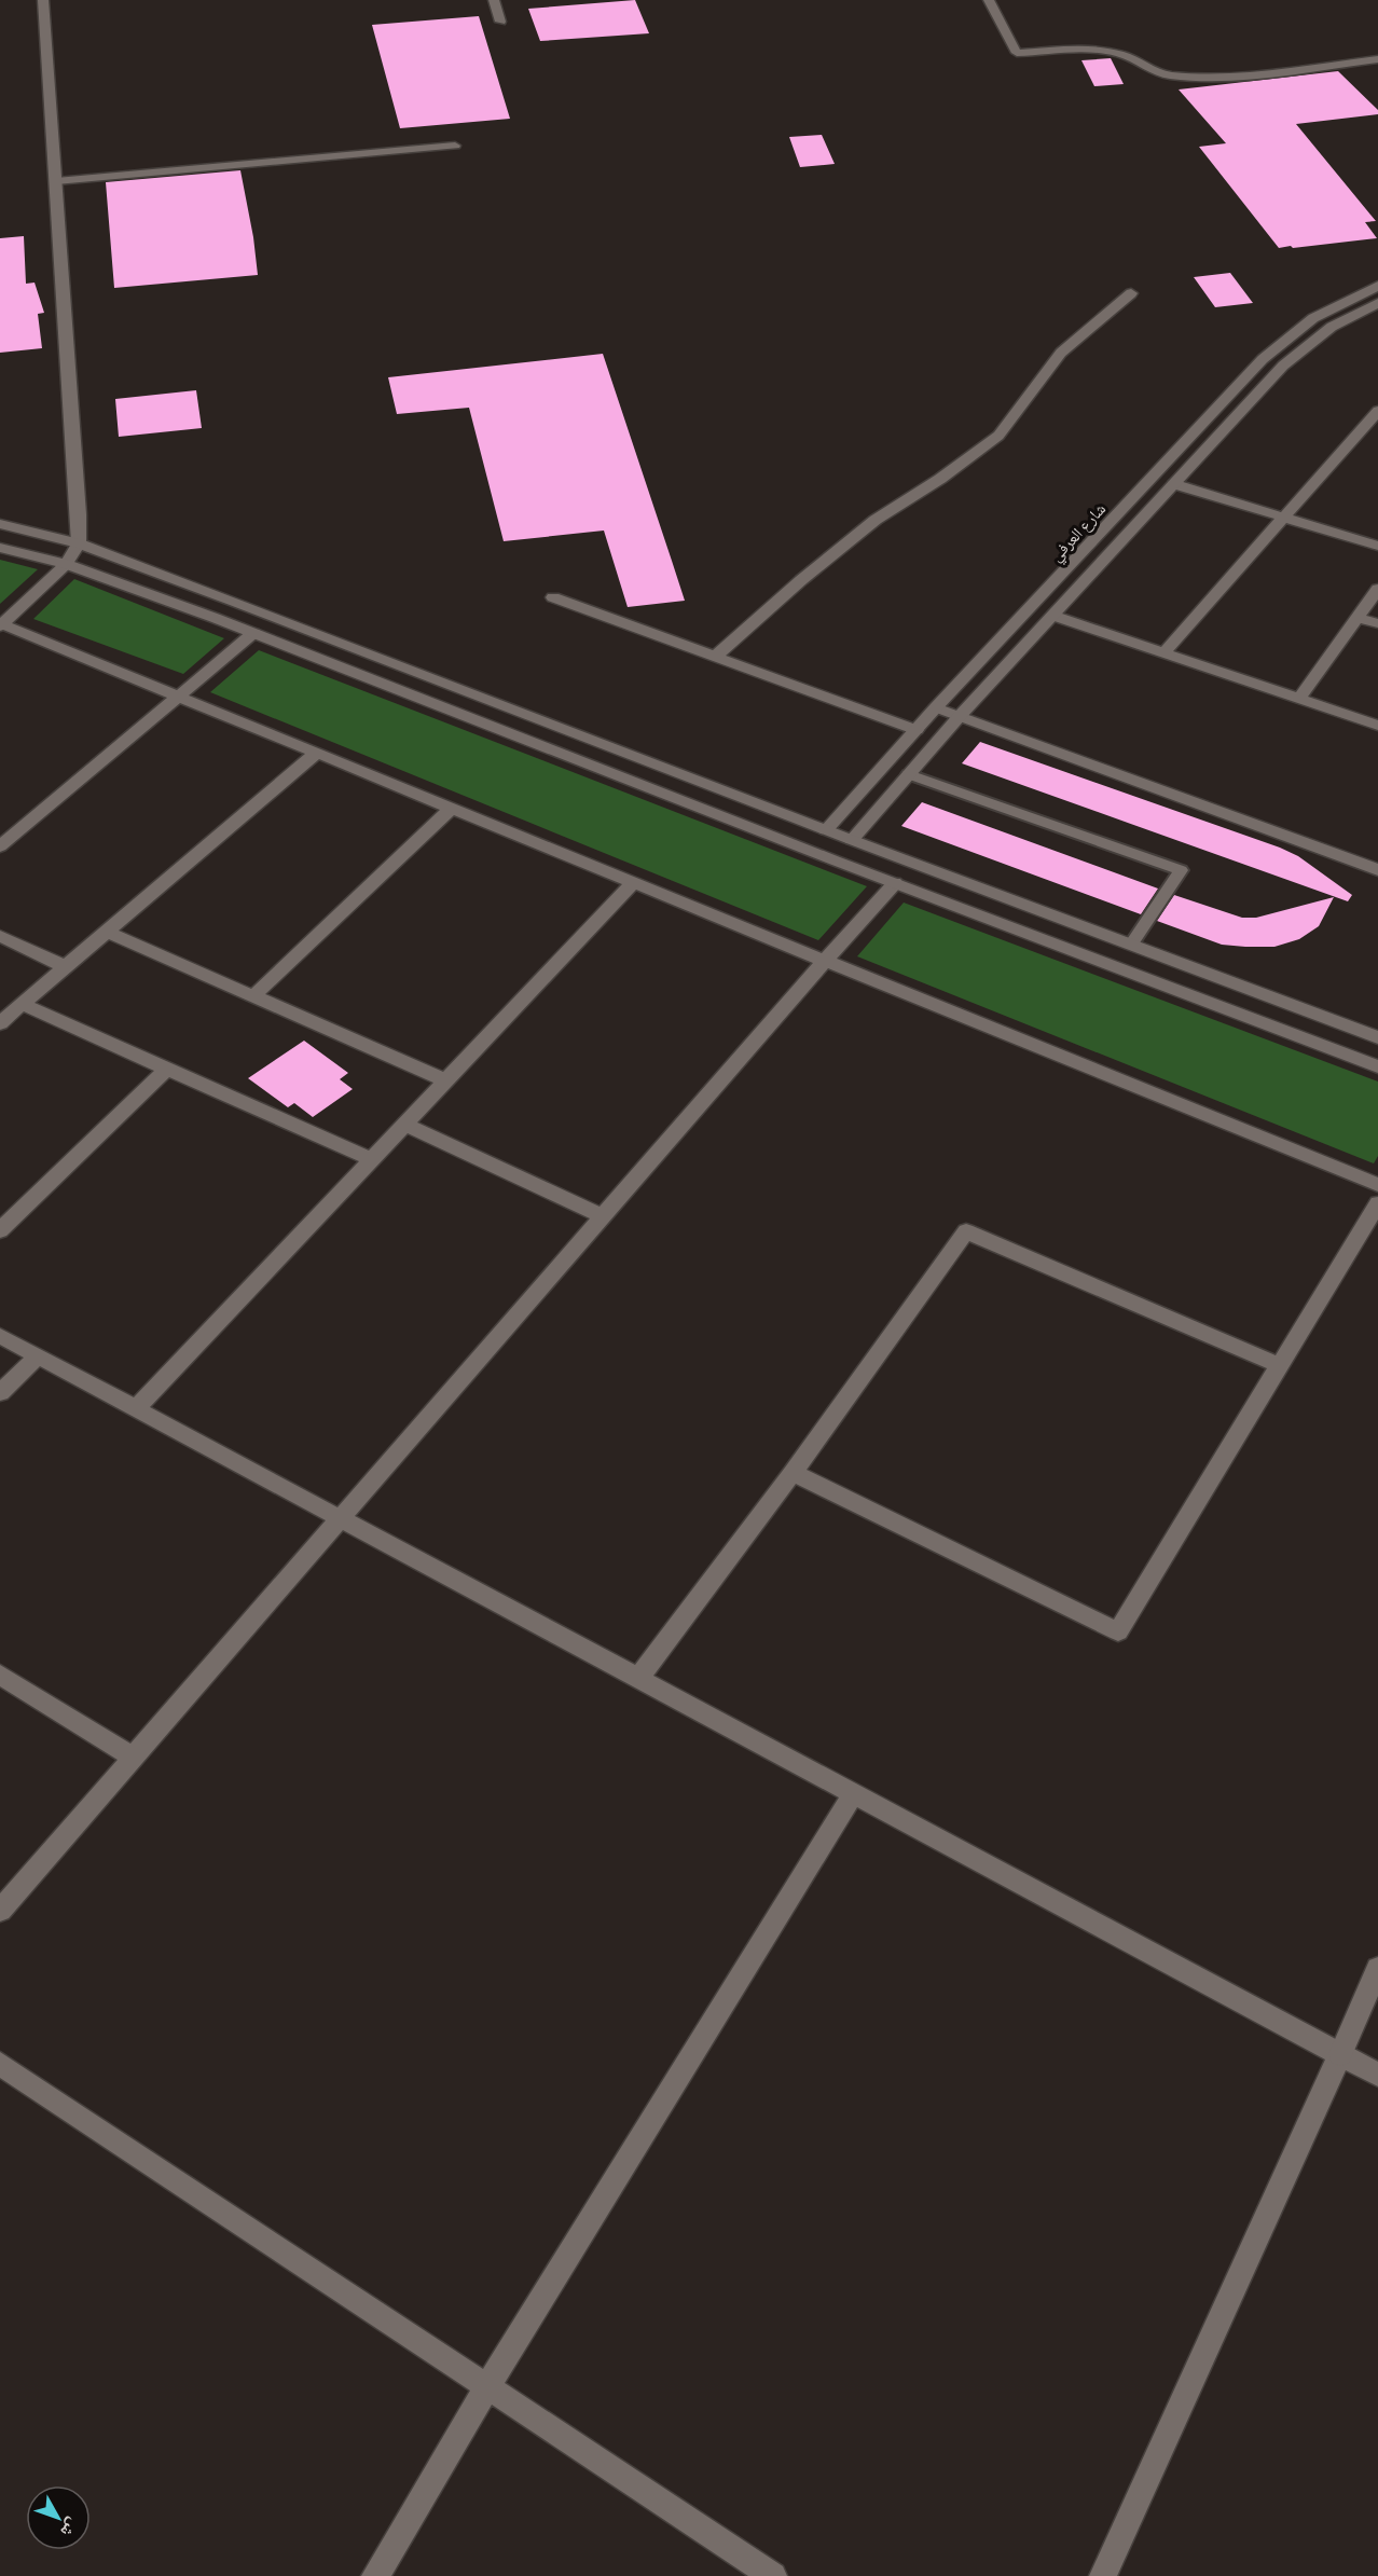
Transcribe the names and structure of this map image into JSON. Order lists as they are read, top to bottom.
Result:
{
  "streets": {
    "street": ["شارع العرفي"]
  },
  "north": "bottom right"
}
